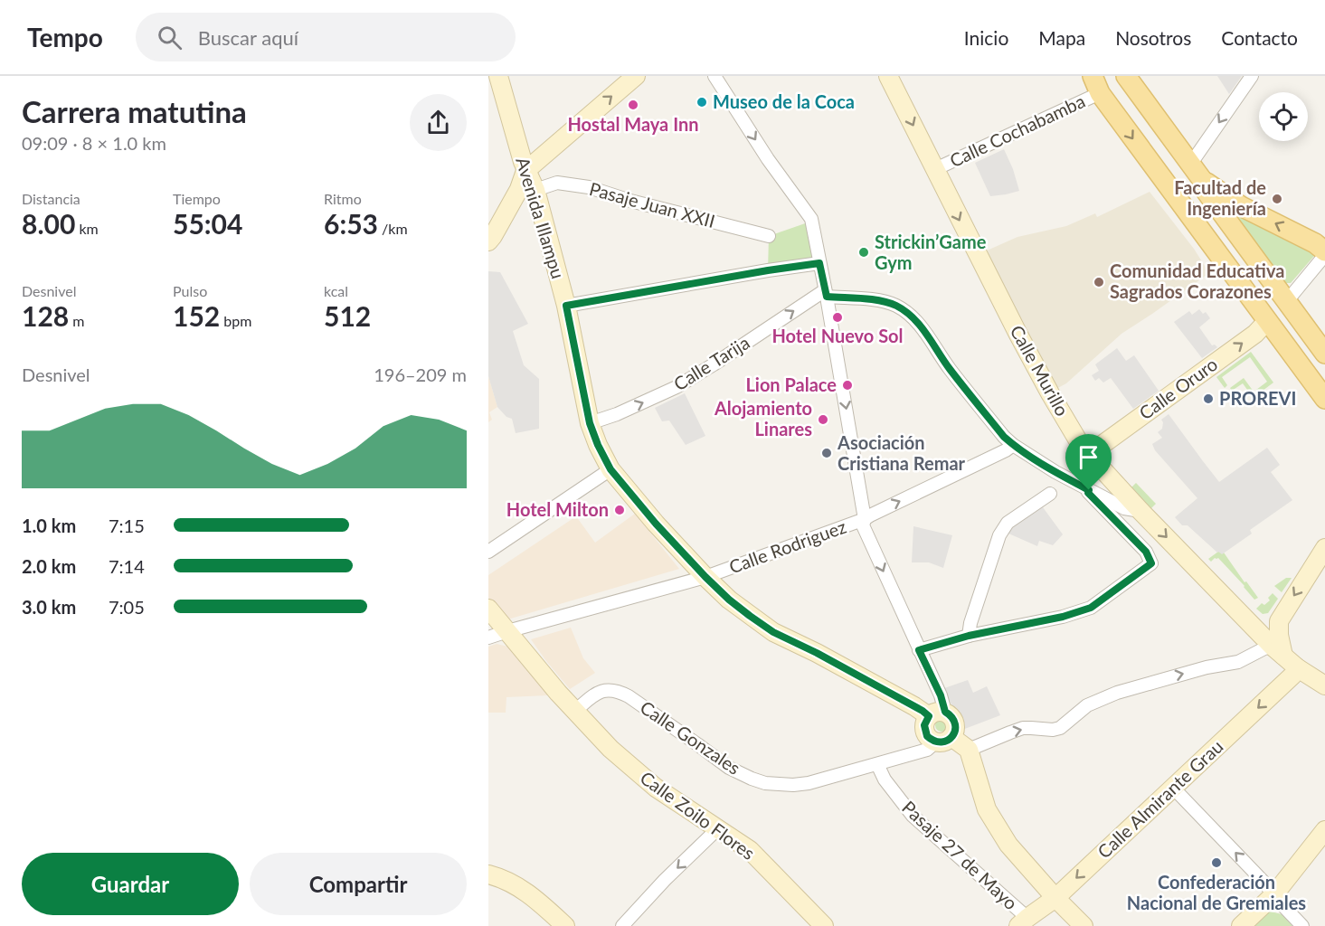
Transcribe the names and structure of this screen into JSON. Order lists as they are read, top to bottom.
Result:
{
  "streets": {
    "main road": [
      "Avenida Illampu",
      "Calle Murillo",
      "Calle Oruro",
      "Calle Almirante Grau",
      "Calle Zoilo Flores"
    ],
    "street": [
      "Calle Cochabamba",
      "Pasaje Juan XXII",
      "Calle Tarija",
      "Calle Rodriguez",
      "Calle Gonzales",
      "Pasaje 27 de Mayo"
    ]
  },
  "crossings": [
    ["Calle Cochabamba", "Calle Murillo"],
    ["Pasaje Juan XXII", "Avenida Illampu"],
    ["Avenida Illampu", "Calle Tarija"],
    ["Avenida Illampu", "Calle Rodriguez"],
    ["Avenida Illampu", "Calle Gonzales"],
    ["Calle Murillo", "Calle Oruro"],
    ["Calle Murillo", "Calle Almirante Grau"],
    ["Calle Rodriguez", "Calle Zoilo Flores"],
    ["Calle Gonzales", "Calle Zoilo Flores"],
    ["Calle Gonzales", "Pasaje 27 de Mayo"],
    ["Calle Almirante Grau", "Pasaje 27 de Mayo"]
  ],
  "one_way": ["Calle Murillo", "Calle Oruro"],
  "places": [
    "Museo de la Coca",
    "Hostal Maya Inn",
    "Facultad de Ingeniería",
    "Strickin’Game Gym",
    "Comunidad Educativa Sagrados Corazones",
    "Hotel Nuevo Sol",
    "Lion Palace",
    "PROREVI",
    "Alojamiento Linares",
    "Asociación Cristiana Remar",
    "Hotel Milton",
    "Confederación Nacional de Gremiales"
  ],
  "page": {
    "header": "Tempo",
    "search": "Buscar aquí",
    "nav": [
      "Inicio",
      "Mapa",
      "Nosotros",
      "Contacto"
    ],
    "heading": ["Carrera matutina", "09:09 · 8 × 1.0 km"],
    "stats": [
      ["Distancia", "8.00 km"],
      ["Tiempo", "55:04"],
      ["Ritmo", "6:53 /km"],
      ["Desnivel", "128 m"],
      ["Pulso", "152 bpm"],
      ["kcal", "512"]
    ],
    "chart": ["Desnivel", "196–209 m"],
    "list": [
      {
        "name": "1.0 km",
        "note": "7:15"
      },
      {
        "name": "2.0 km",
        "note": "7:14"
      },
      {
        "name": "3.0 km",
        "note": "7:05"
      }
    ],
    "buttons": ["Guardar", "Compartir"]
  }
}
